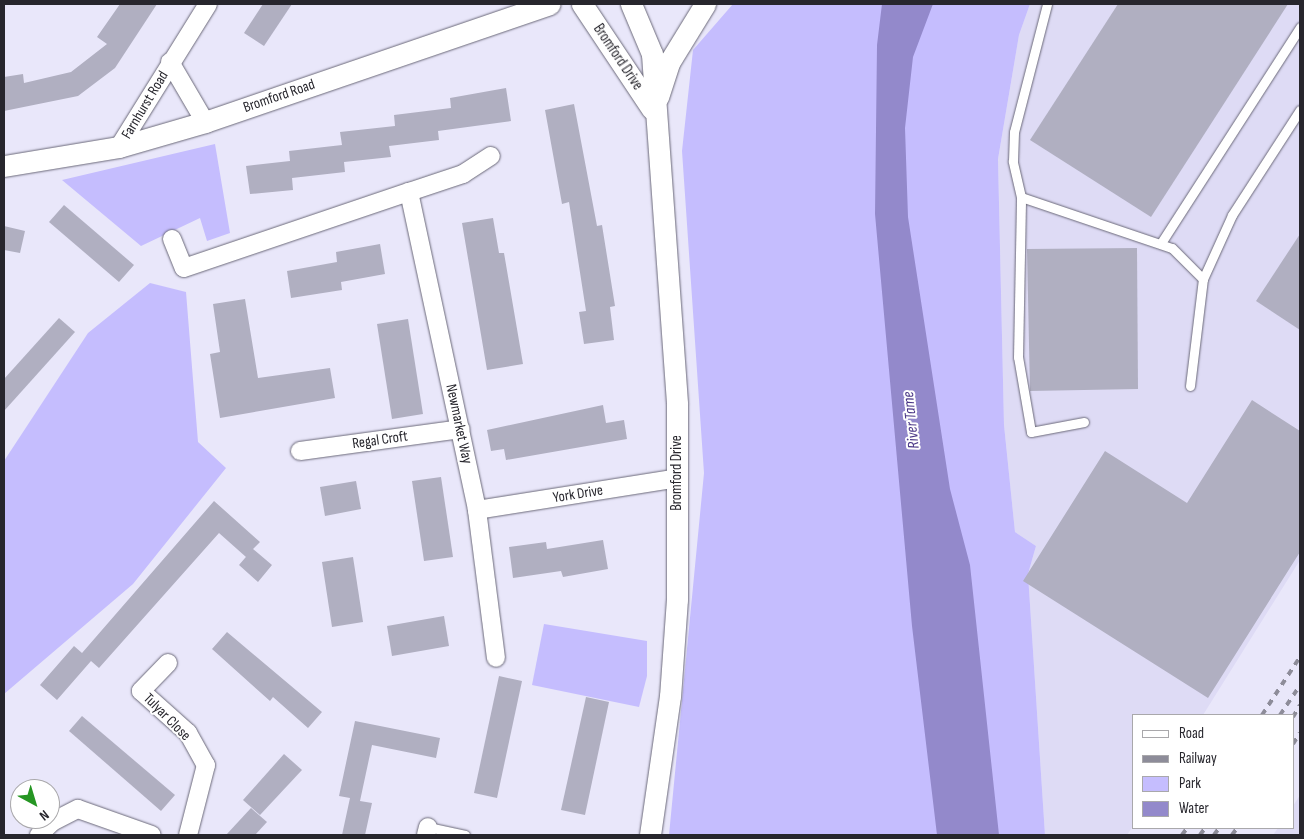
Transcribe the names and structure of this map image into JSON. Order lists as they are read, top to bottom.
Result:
{
  "streets": {
    "street": [
      "Bromford Drive",
      "Bromford Road",
      "Farnhurst Road",
      "Newmarket Way",
      "Regal Croft",
      "York Drive",
      "Tulyar Close"
    ]
  },
  "crossings": [
    ["Bromford Drive", "York Drive"],
    ["Bromford Road", "Farnhurst Road"],
    ["Newmarket Way", "Regal Croft"],
    ["Newmarket Way", "York Drive"]
  ],
  "water": ["River Tame"],
  "legend": [
    "Road",
    "Railway",
    "Park",
    "Water"
  ],
  "north": "bottom right"
}
